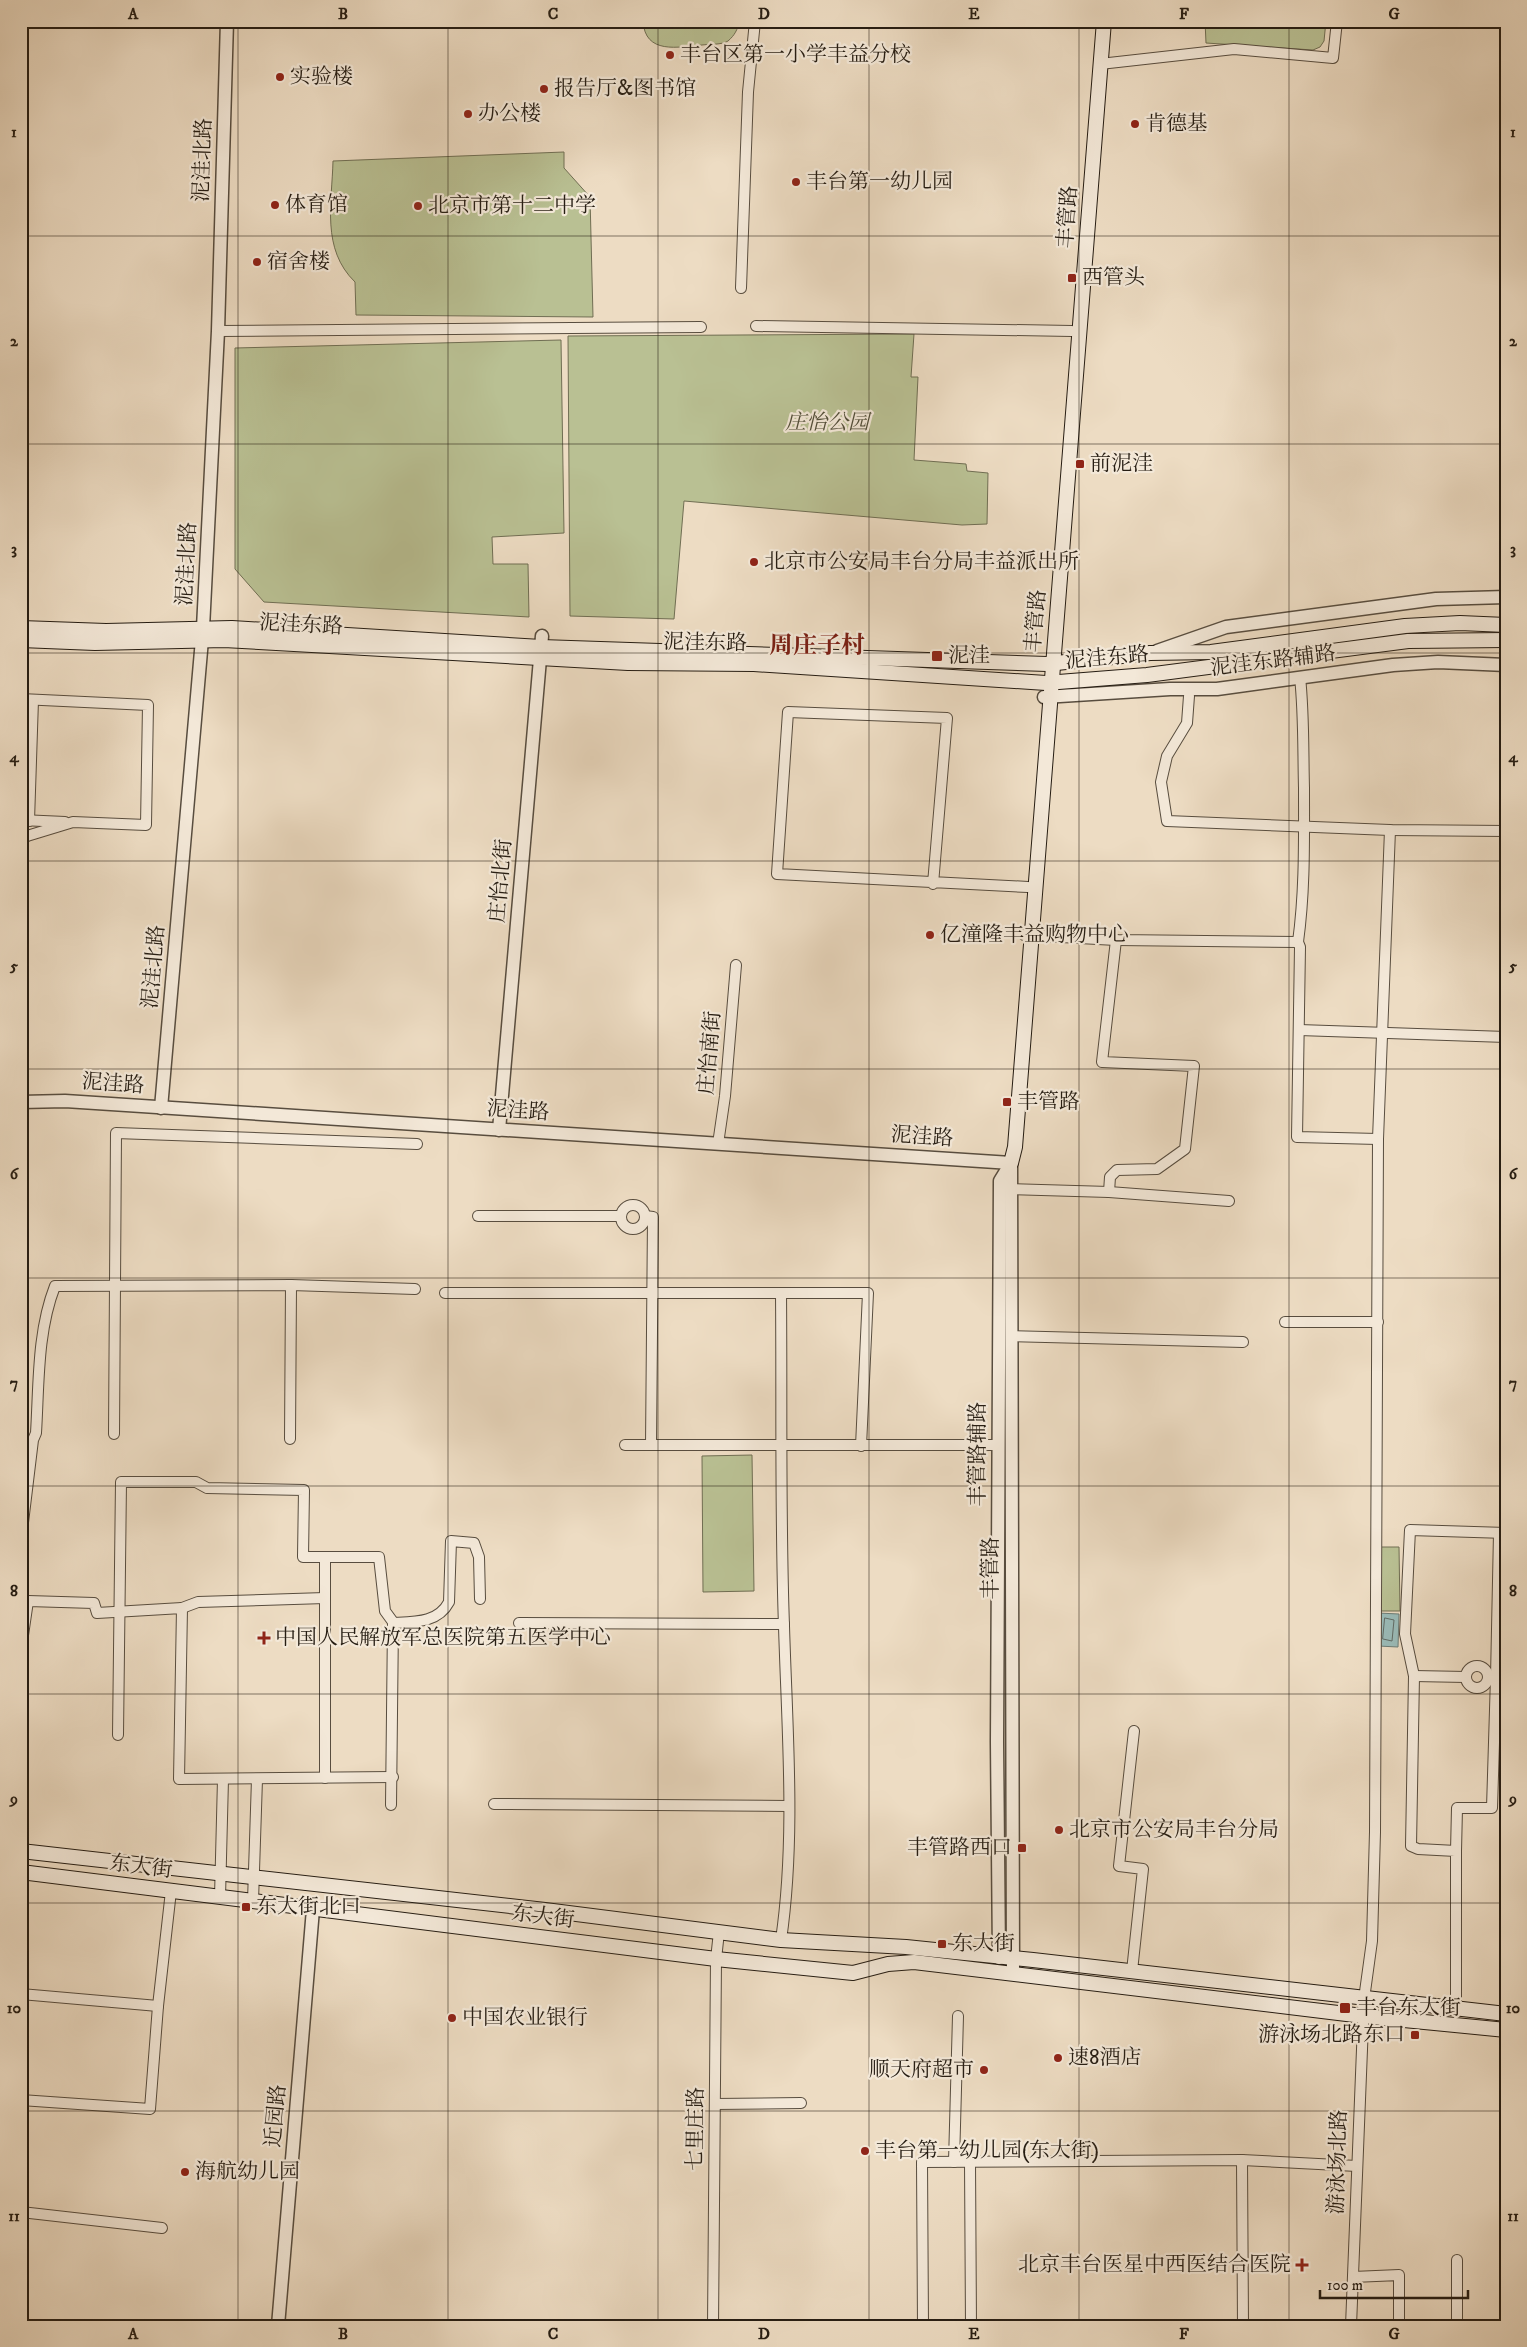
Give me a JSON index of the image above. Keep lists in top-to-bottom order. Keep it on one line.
{"streets":{"main road":["丰管路","泥洼东路","东大街"],"street":["泥洼北路","泥洼东路辅路","庄怡北街","庄怡南街","泥洼路","丰管路辅路","近园路","七里庄路","游泳场北路"]},"crossings":[["泥洼北路","泥洼东路"],["泥洼北路","泥洼路"],["丰管路","泥洼东路"],["丰管路","泥洼东路辅路"],["丰管路","泥洼路"],["丰管路","丰管路辅路"],["丰管路","东大街"],["泥洼东路","泥洼东路辅路"],["泥洼东路","庄怡北街"],["庄怡北街","泥洼路"],["庄怡南街","泥洼路"],["泥洼路","丰管路辅路"],["丰管路辅路","东大街"],["东大街","近园路"],["东大街","七里庄路"],["东大街","游泳场北路"]],"districts":["周庄子村"],"parks":["庄怡公园"],"places":{"other":["丰台区第一小学丰益分校","实验楼","报告厅&图书馆","办公楼","肯德基","丰台第一幼儿园","体育馆","北京市第十二中学","宿舍楼","北京市公安局丰台分局丰益派出所","亿潼隆丰益购物中心","北京市公安局丰台分局","中国农业银行","速8酒店","顺天府超市","丰台第一幼儿园(东大街)","海航幼儿园"],"transit":["西管头","前泥洼","泥洼","丰管路","丰管路西口","东大街北口","东大街","丰台东大街","游泳场北路东口"],"health":["中国人民解放军总医院第五医学中心","北京丰台医星中西医结合医院"]},"scale_bar":"100 m","grid":{"columns":["A","B","C","D","E","F","G"],"rows":["1","2","3","4","5","6","7","8","9","10","11"]}}
